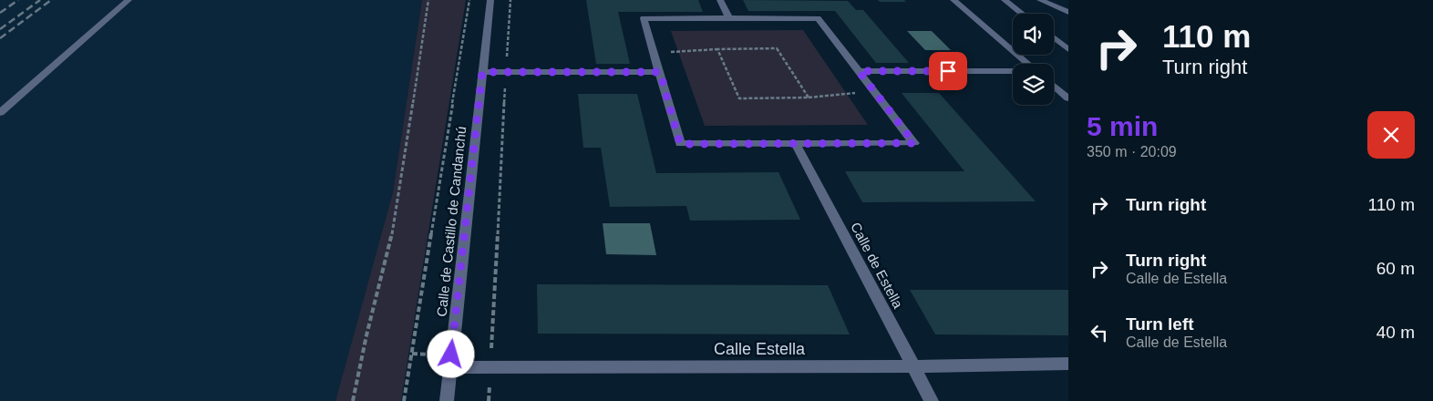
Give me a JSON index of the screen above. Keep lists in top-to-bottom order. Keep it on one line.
{"streets":{"street":["Calle de Castillo de Candanchú","Calle de Estella","Calle Estella"]},"crossings":[["Calle de Castillo de Candanchú","Calle Estella"],["Calle de Estella","Calle Estella"]],"page":{"turn":["110 m","Turn right"],"heading":["5 min","350 m · 20:09"],"list":[{"name":"Turn right","value":"110 m"},{"name":"Turn right","note":"Calle de Estella","value":"60 m"},{"name":"Turn left","note":"Calle de Estella","value":"40 m"}]}}
